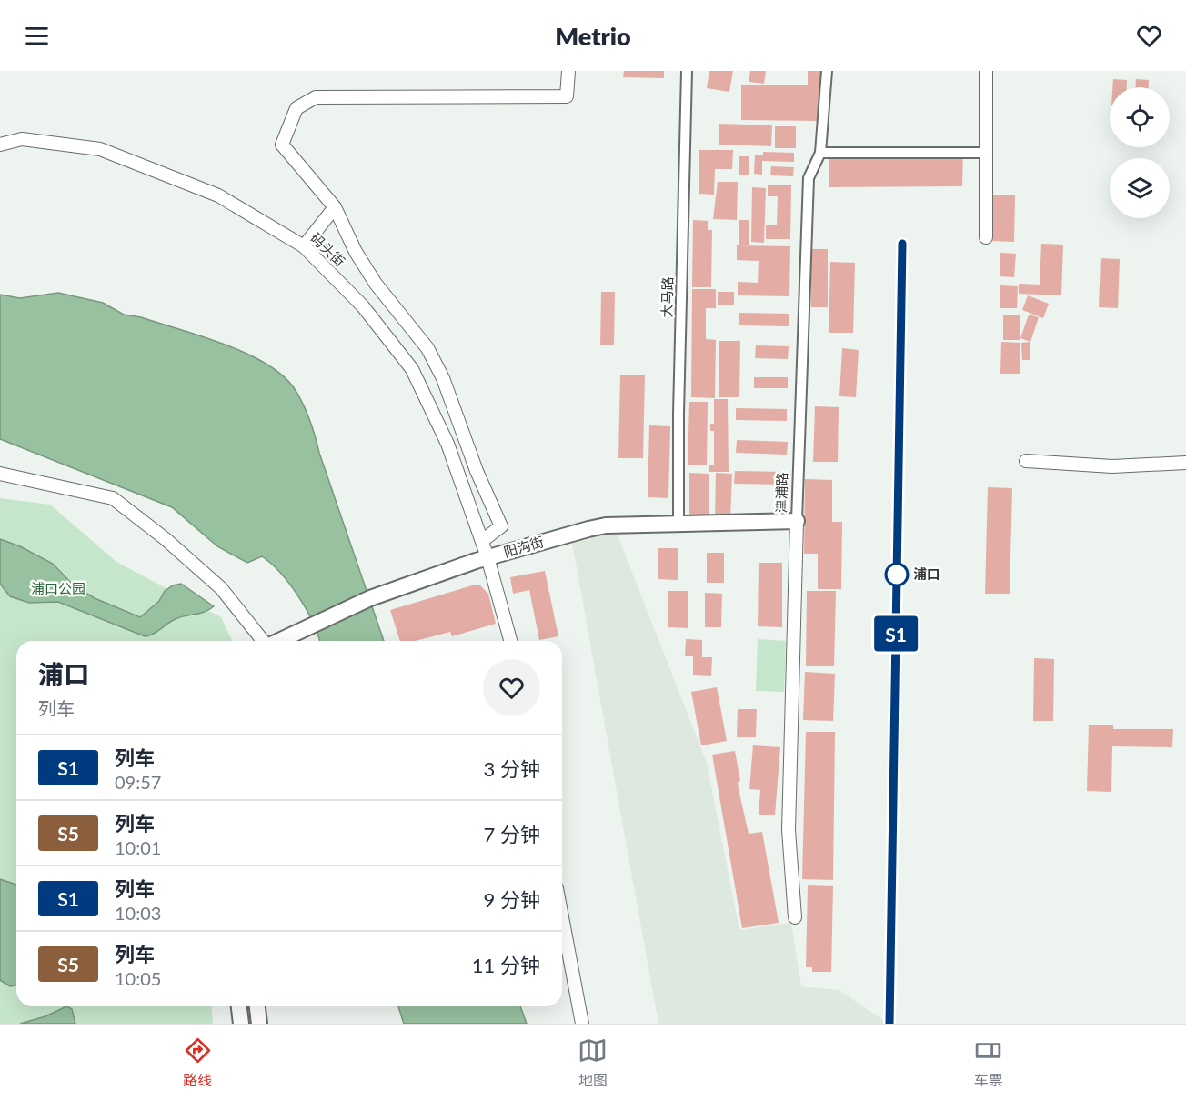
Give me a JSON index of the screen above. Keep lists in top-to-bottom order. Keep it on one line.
{"streets":{"street":["码头街","大马路","津浦路","阳沟街"]},"crossings":[["码头街","阳沟街"],["大马路","阳沟街"],["津浦路","阳沟街"]],"parks":["浦口公园"],"places":["浦口"],"page":{"header":"Metrio","on_map":"S1","heading":["浦口","列车"],"list":[{"mark":"S1","name":"列车","note":"09:57","value":"3 分钟"},{"mark":"S5","name":"列车","note":"10:01","value":"7 分钟"},{"mark":"S1","name":"列车","note":"10:03","value":"9 分钟"},{"mark":"S5","name":"列车","note":"10:05","value":"11 分钟"}],"tabs":["路线","地图","车票"]}}
